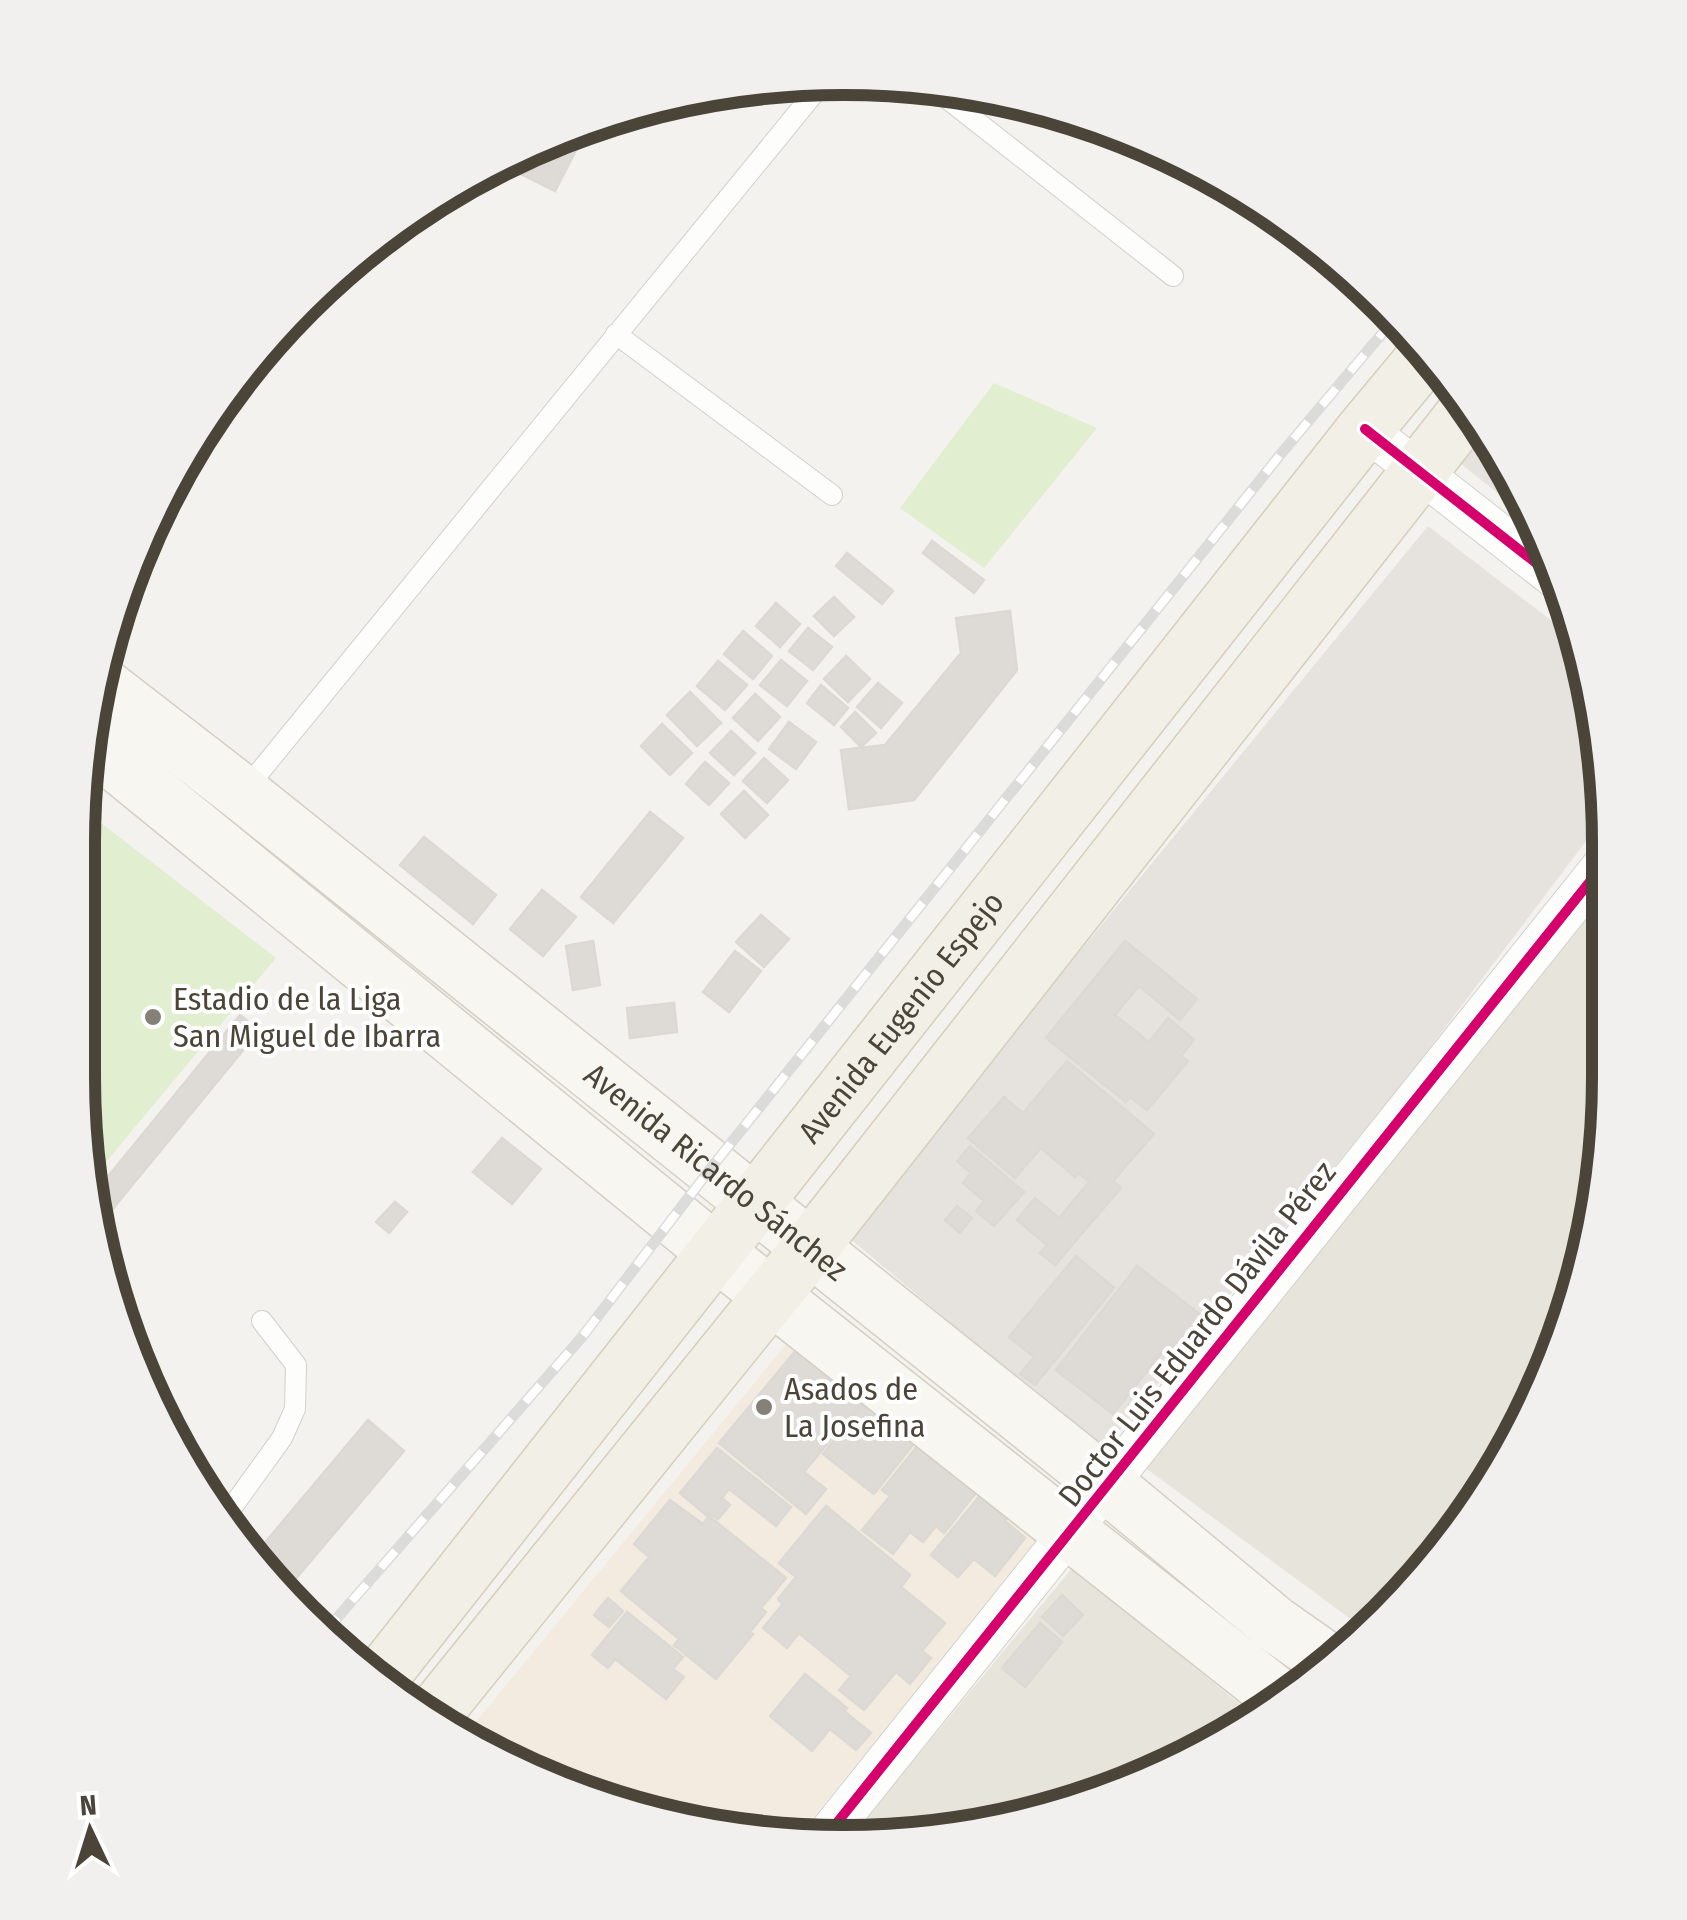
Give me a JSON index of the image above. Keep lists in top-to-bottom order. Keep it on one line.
{"streets":{"main road":["Avenida Eugenio Espejo","Avenida Ricardo Sánchez"],"street":["Doctor Luis Eduardo Dávila Pérez"]},"crossings":[["Avenida Eugenio Espejo","Avenida Ricardo Sánchez"],["Avenida Ricardo Sánchez","Doctor Luis Eduardo Dávila Pérez"]],"places":["Estadio de la Liga San Miguel de Ibarra","Asados de La Josefina"],"north":"top"}
